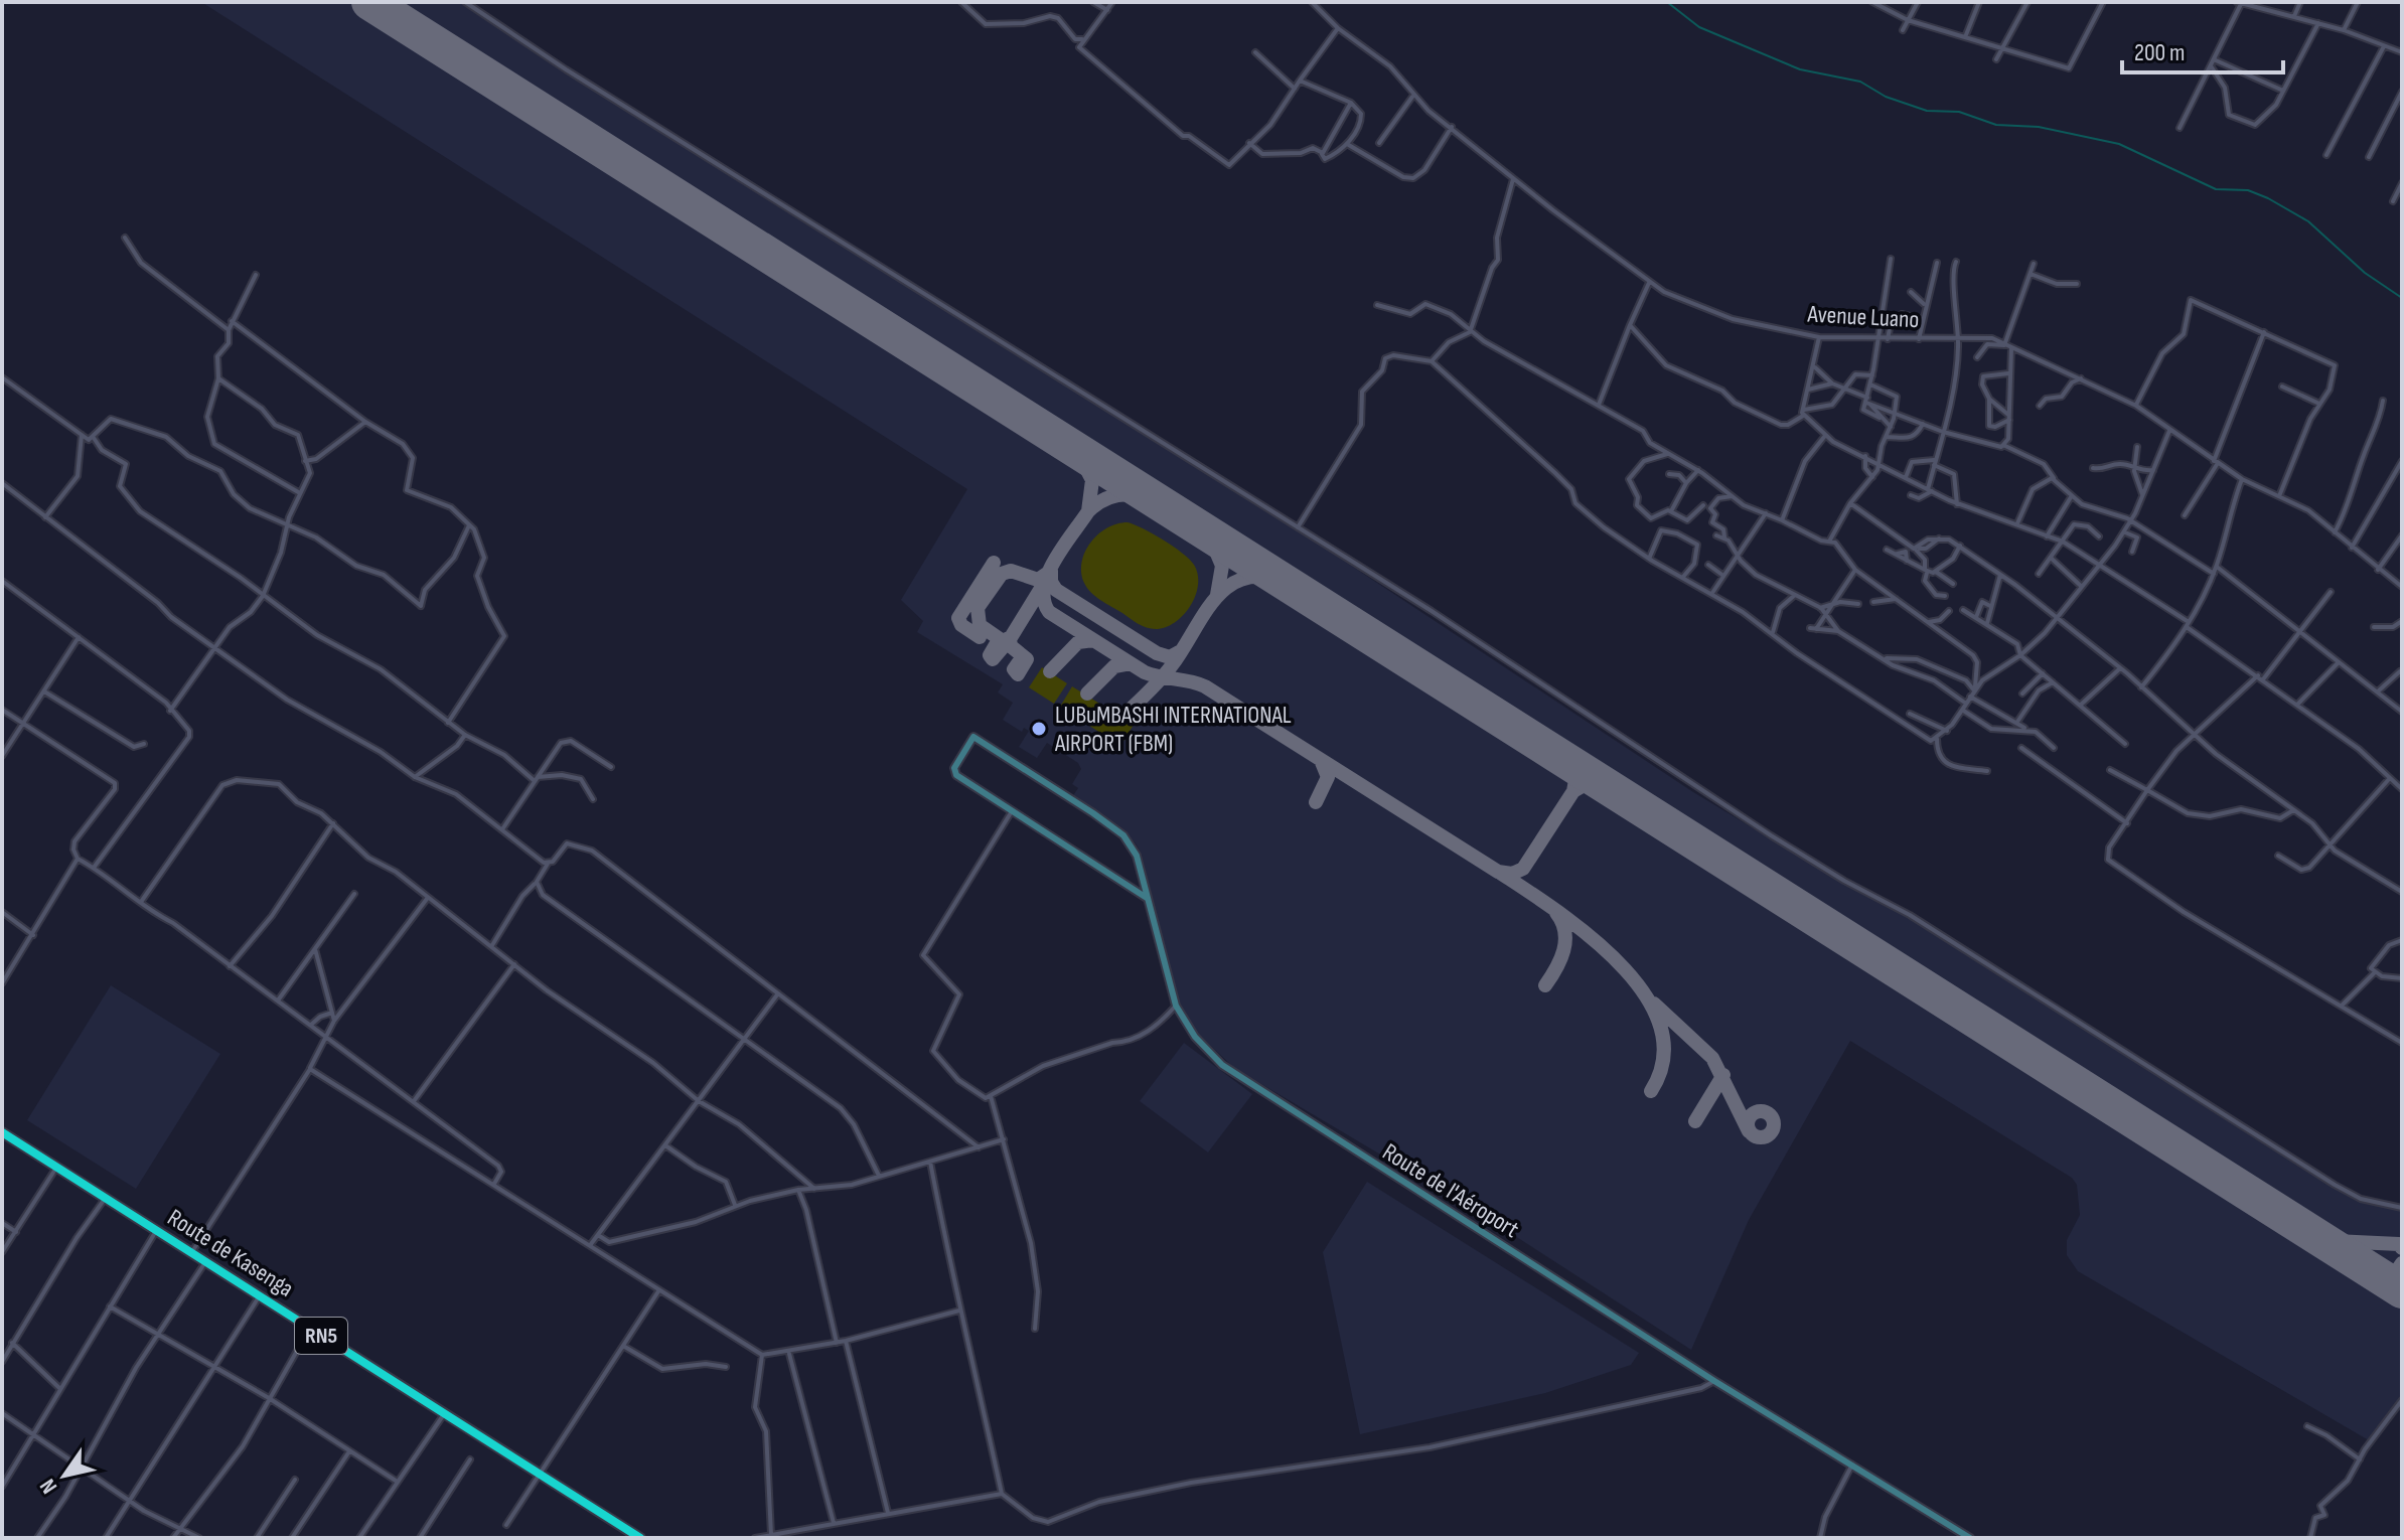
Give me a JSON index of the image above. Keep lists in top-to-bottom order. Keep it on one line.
{"streets":{"highway":["Route de Kasenga","RN5"],"main road":["Route de l'Aéroport"],"street":["Avenue Luano"]},"places":["LUBuMBASHI INTERNATIONAL AIRPORT (FBM)"],"scale_bar":"200 m","north":"bottom left"}
